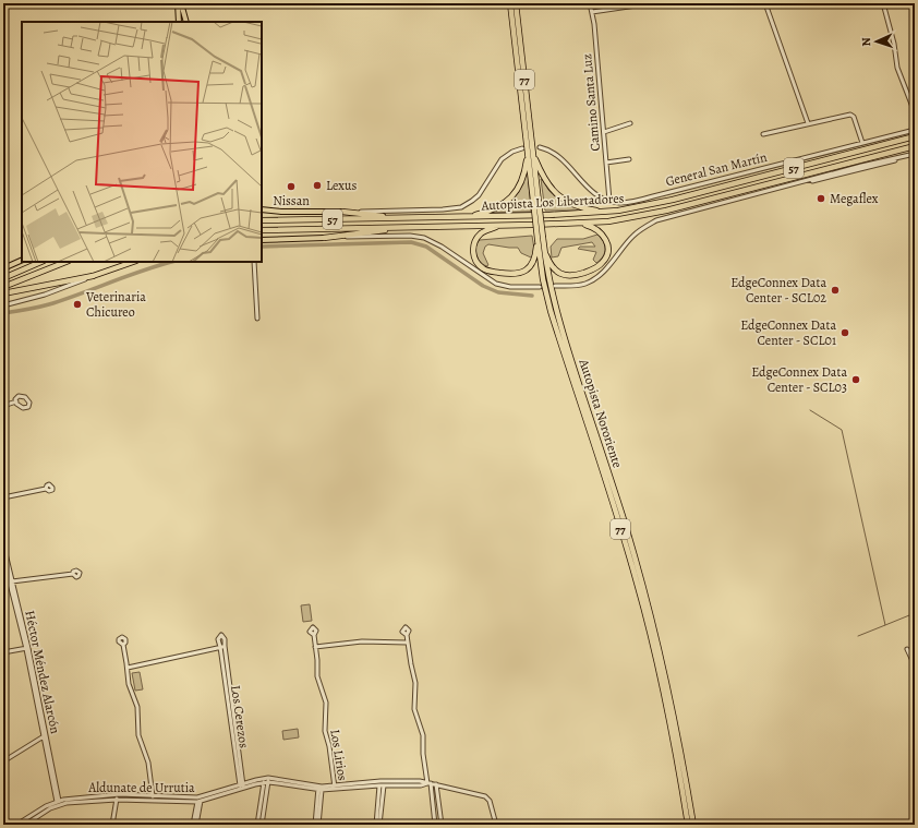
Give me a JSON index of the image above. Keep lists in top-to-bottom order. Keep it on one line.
{"streets":{"highway":["77","57","Autopista Los Libertadores","Autopista Nororiente"],"street":["Camino Santa Luz","General San Martín","Héctor Méndez Alarcón","Los Cerezos","Los Lirios","Aldunate de Urrutia"]},"crossings":[["Camino Santa Luz","General San Martín"],["Héctor Méndez Alarcón","Aldunate de Urrutia"],["Los Cerezos","Aldunate de Urrutia"],["Los Lirios","Aldunate de Urrutia"]],"places":["Lexus","Nissan","Megaflex","EdgeConnex Data Center - SCL02","Veterinaria Chicureo","EdgeConnex Data Center - SCL01","EdgeConnex Data Center - SCL03"],"north":"left"}
